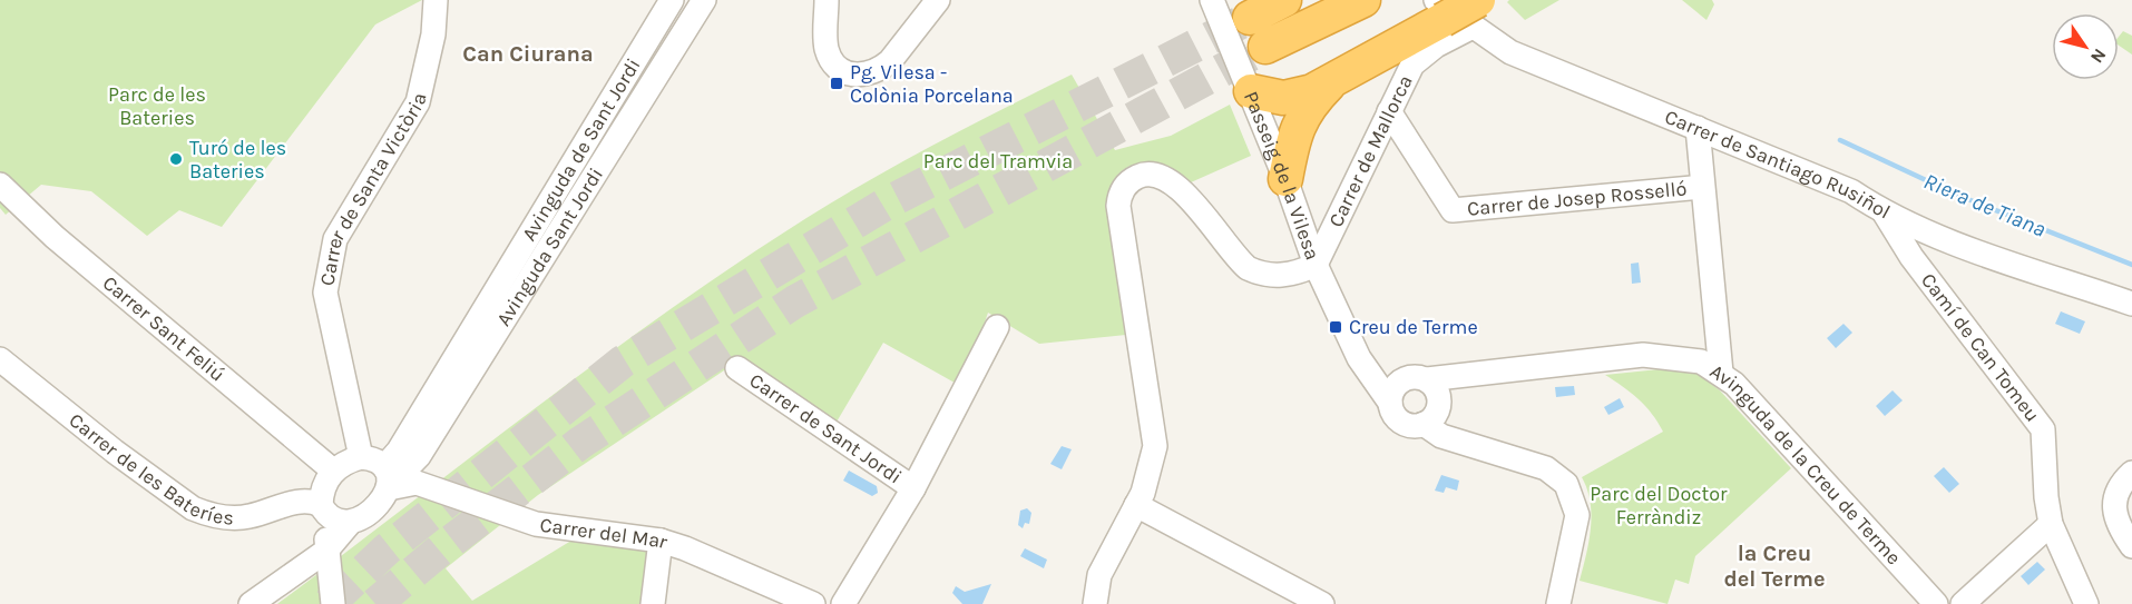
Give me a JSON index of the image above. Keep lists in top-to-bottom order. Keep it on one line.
{"streets":{"street":["Avinguda de Sant Jordi","Carrer de Mallorca","Carrer de Santiago Rusiñol","Passeig de la Vilesa","Carrer de Santa Victòria","Carrer de Josep Rosselló","Avinguda Sant Jordi","Carrer Sant Feliú","Camí de Can Tomeu","Carrer de Sant Jordi","Carrer de les Bateríes","Avinguda de la Creu de Terme","Carrer del Mar"]},"crossings":[["Avinguda de Sant Jordi","Carrer de Santa Victòria"],["Avinguda de Sant Jordi","Avinguda Sant Jordi"],["Avinguda de Sant Jordi","Carrer Sant Feliú"],["Avinguda de Sant Jordi","Carrer de les Bateríes"],["Avinguda de Sant Jordi","Carrer del Mar"],["Carrer de Mallorca","Carrer de Santiago Rusiñol"],["Carrer de Mallorca","Passeig de la Vilesa"],["Carrer de Mallorca","Carrer de Josep Rosselló"],["Carrer de Santiago Rusiñol","Camí de Can Tomeu"],["Passeig de la Vilesa","Avinguda de la Creu de Terme"],["Carrer de Santa Victòria","Avinguda Sant Jordi"],["Carrer de Santa Victòria","Carrer Sant Feliú"],["Carrer de Santa Victòria","Carrer de les Bateríes"],["Carrer de Santa Victòria","Carrer del Mar"],["Avinguda Sant Jordi","Carrer Sant Feliú"],["Avinguda Sant Jordi","Carrer de les Bateríes"],["Avinguda Sant Jordi","Carrer del Mar"],["Carrer Sant Feliú","Carrer de les Bateríes"],["Carrer Sant Feliú","Carrer del Mar"],["Carrer de les Bateríes","Carrer del Mar"]],"districts":["Can Ciurana","la Creu del Terme"],"water":["Riera de Tiana"],"parks":["Parc de les Bateries","Parc del Tramvia","Parc del Doctor Ferràndiz"],"places":{"transit":["Pg. Vilesa - Colònia Porcelana","Creu de Terme"],"other":["Turó de les Bateries"]},"north":"bottom right"}
